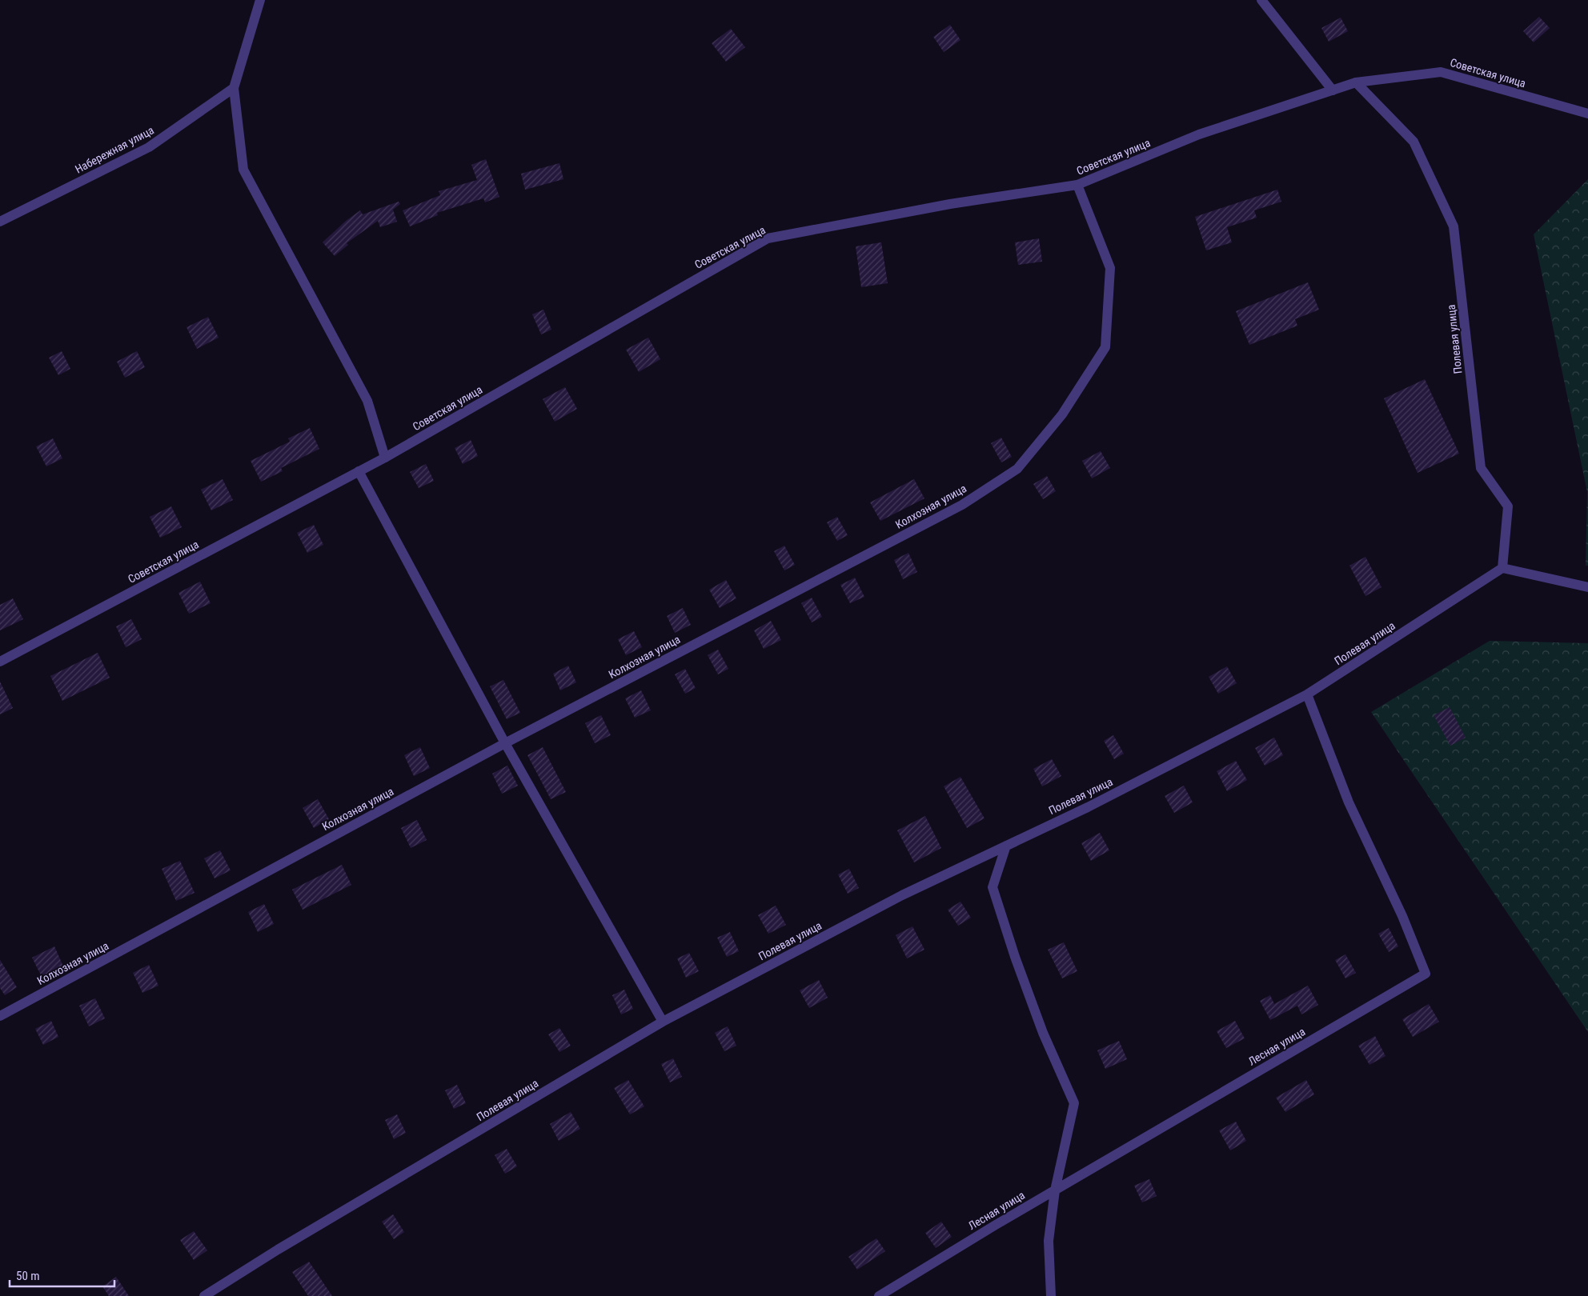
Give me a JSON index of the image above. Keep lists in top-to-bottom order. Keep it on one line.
{"streets":{"street":["Советская улица","Набережная улица","Полевая улица","Колхозная улица","Лесная улица"]},"crossings":[["Советская улица","Полевая улица"],["Советская улица","Колхозная улица"],["Полевая улица","Лесная улица"]],"scale_bar":"50 m"}
